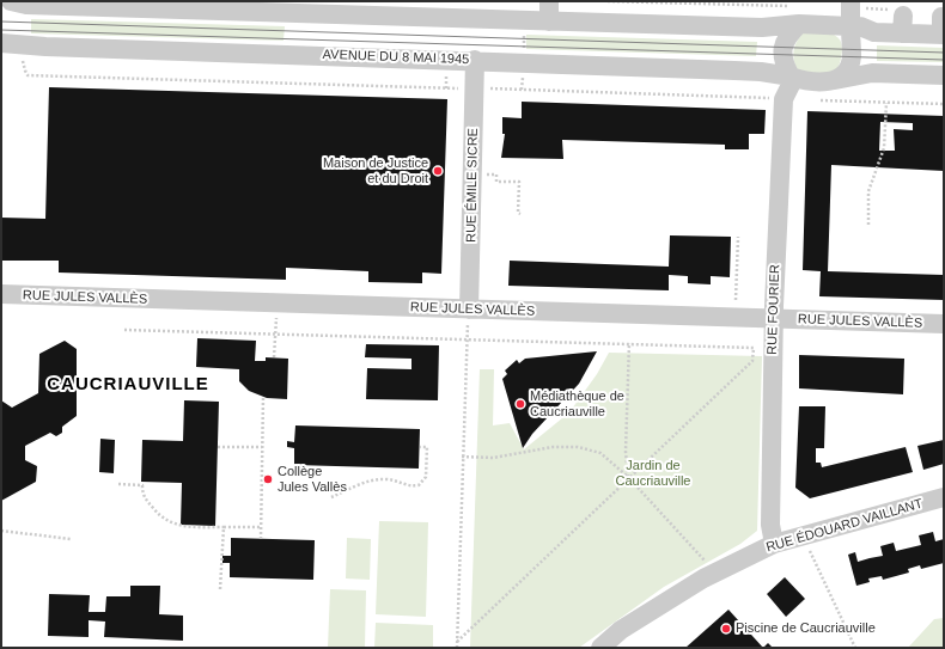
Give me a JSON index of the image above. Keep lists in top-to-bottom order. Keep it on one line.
{"streets":{"street":["AVENUE DU 8 MAI 1945","RUE ÉMILE SICRE","RUE JULES VALLÈS","RUE FOURIER","RUE ÉDOUARD VAILLANT"]},"crossings":[["AVENUE DU 8 MAI 1945","RUE ÉMILE SICRE"],["AVENUE DU 8 MAI 1945","RUE FOURIER"],["RUE ÉMILE SICRE","RUE JULES VALLÈS"],["RUE JULES VALLÈS","RUE FOURIER"],["RUE FOURIER","RUE ÉDOUARD VAILLANT"]],"districts":["CAUCRIAUVILLE"],"parks":["Jardin de Caucriauville"],"places":["Maison de Justice et du Droit","Médiathèque de Caucriauville","Collège Jules Vallès","Piscine de Caucriauville"]}
